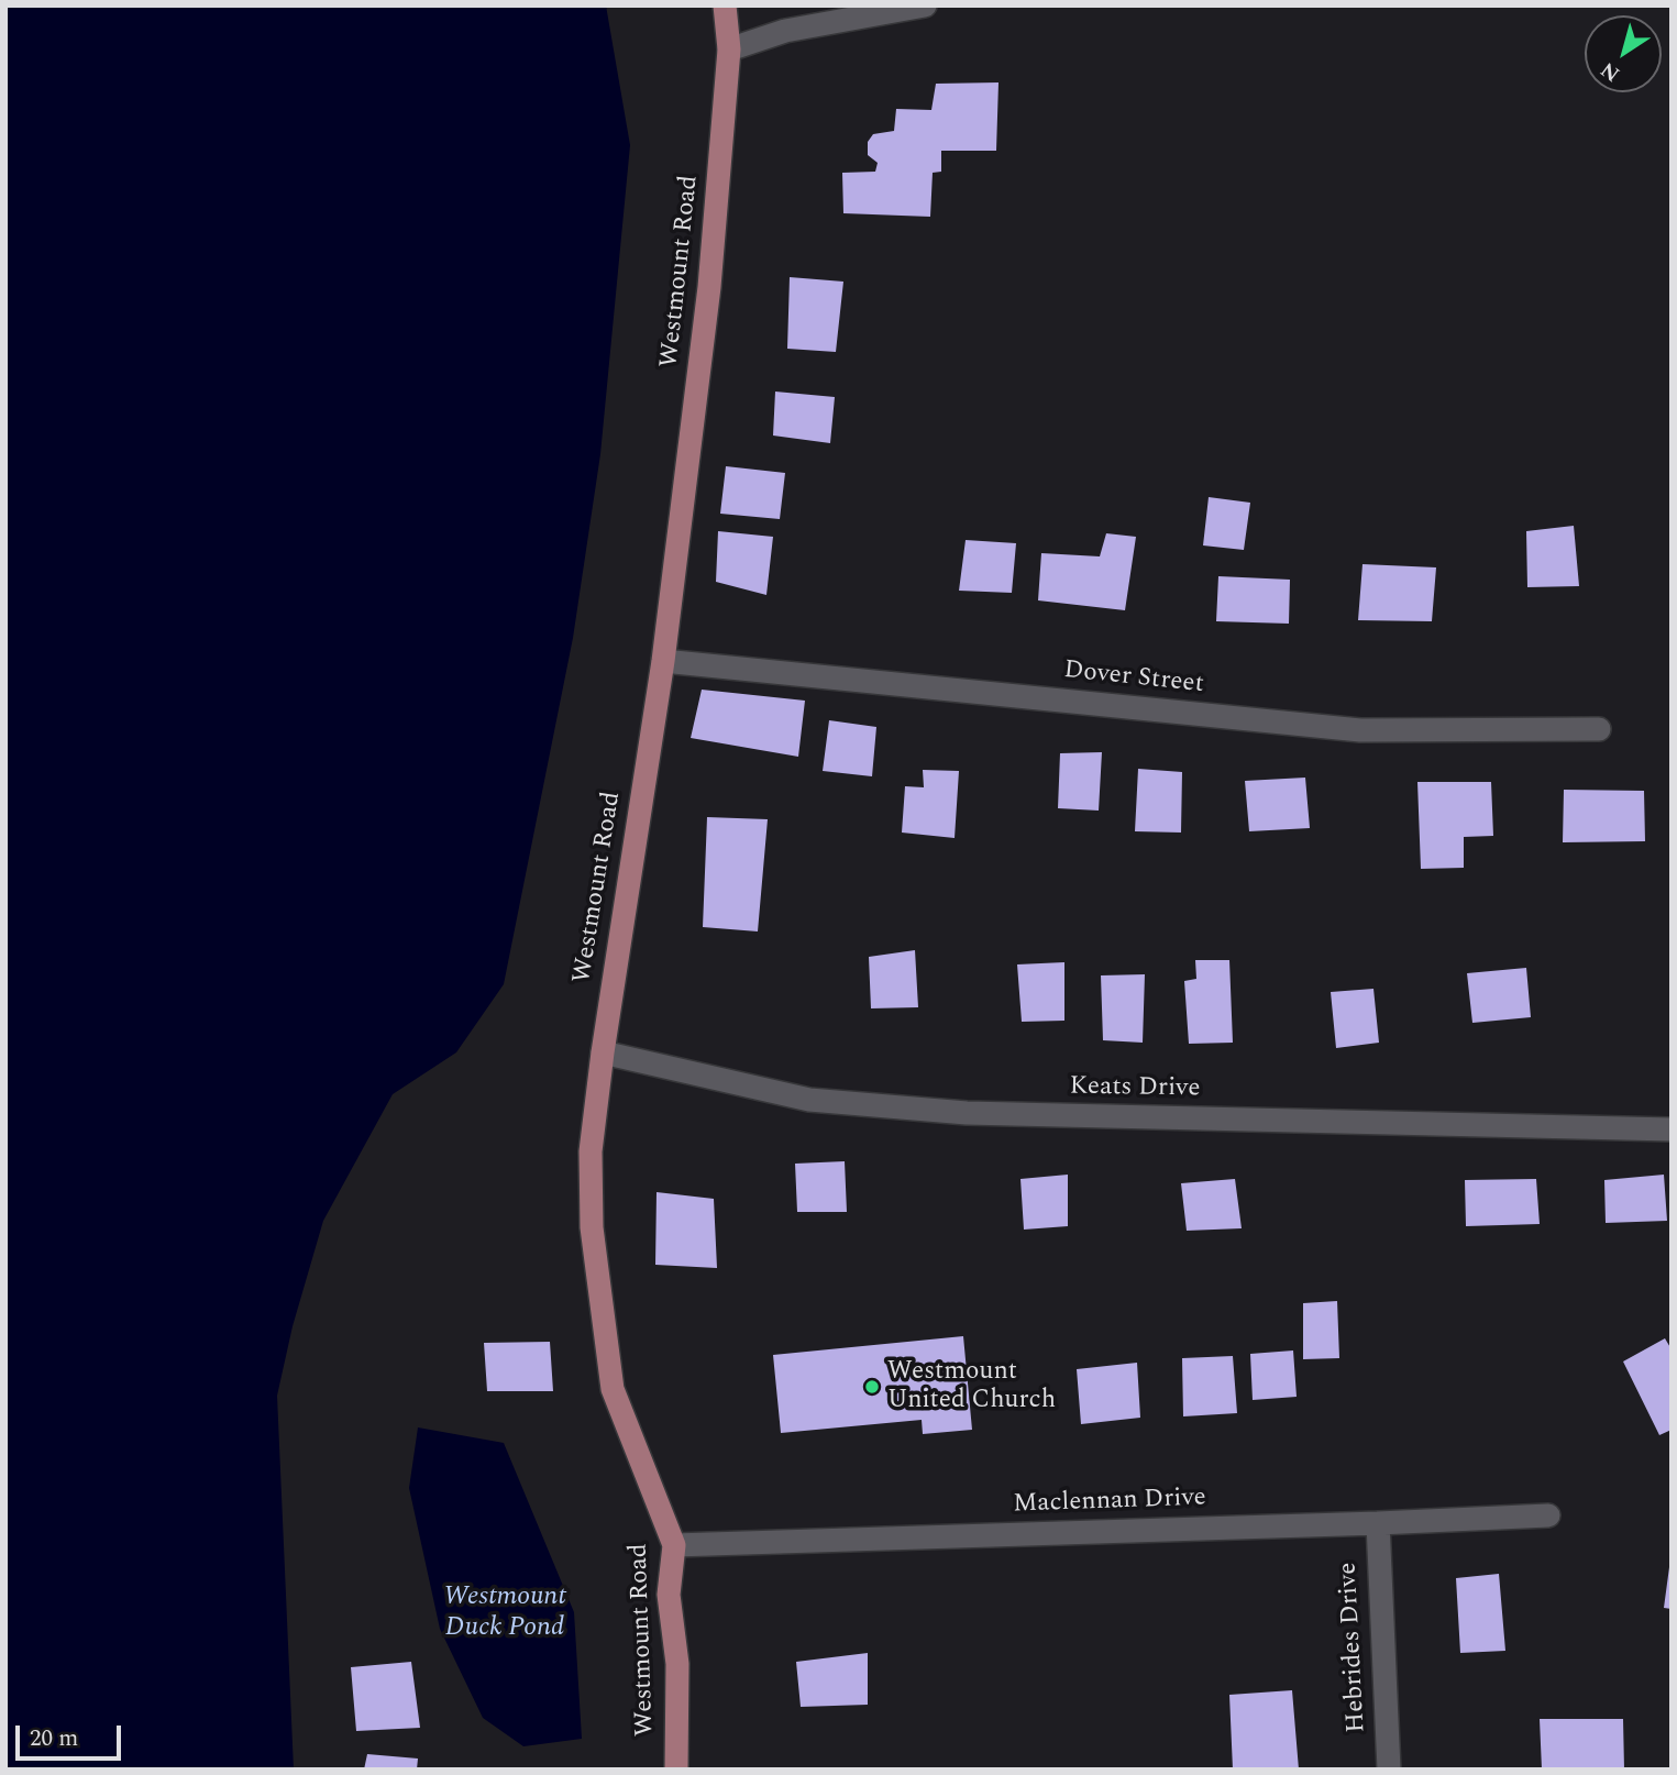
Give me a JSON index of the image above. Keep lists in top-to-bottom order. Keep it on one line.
{"streets":{"main road":["Westmount Road"],"street":["Dover Street","Keats Drive","Maclennan Drive","Hebrides Drive"]},"crossings":[["Westmount Road","Dover Street"],["Westmount Road","Keats Drive"],["Westmount Road","Maclennan Drive"],["Maclennan Drive","Hebrides Drive"]],"water":["Westmount Duck Pond"],"places":["Westmount United Church"],"scale_bar":"20 m","north":"bottom left"}
